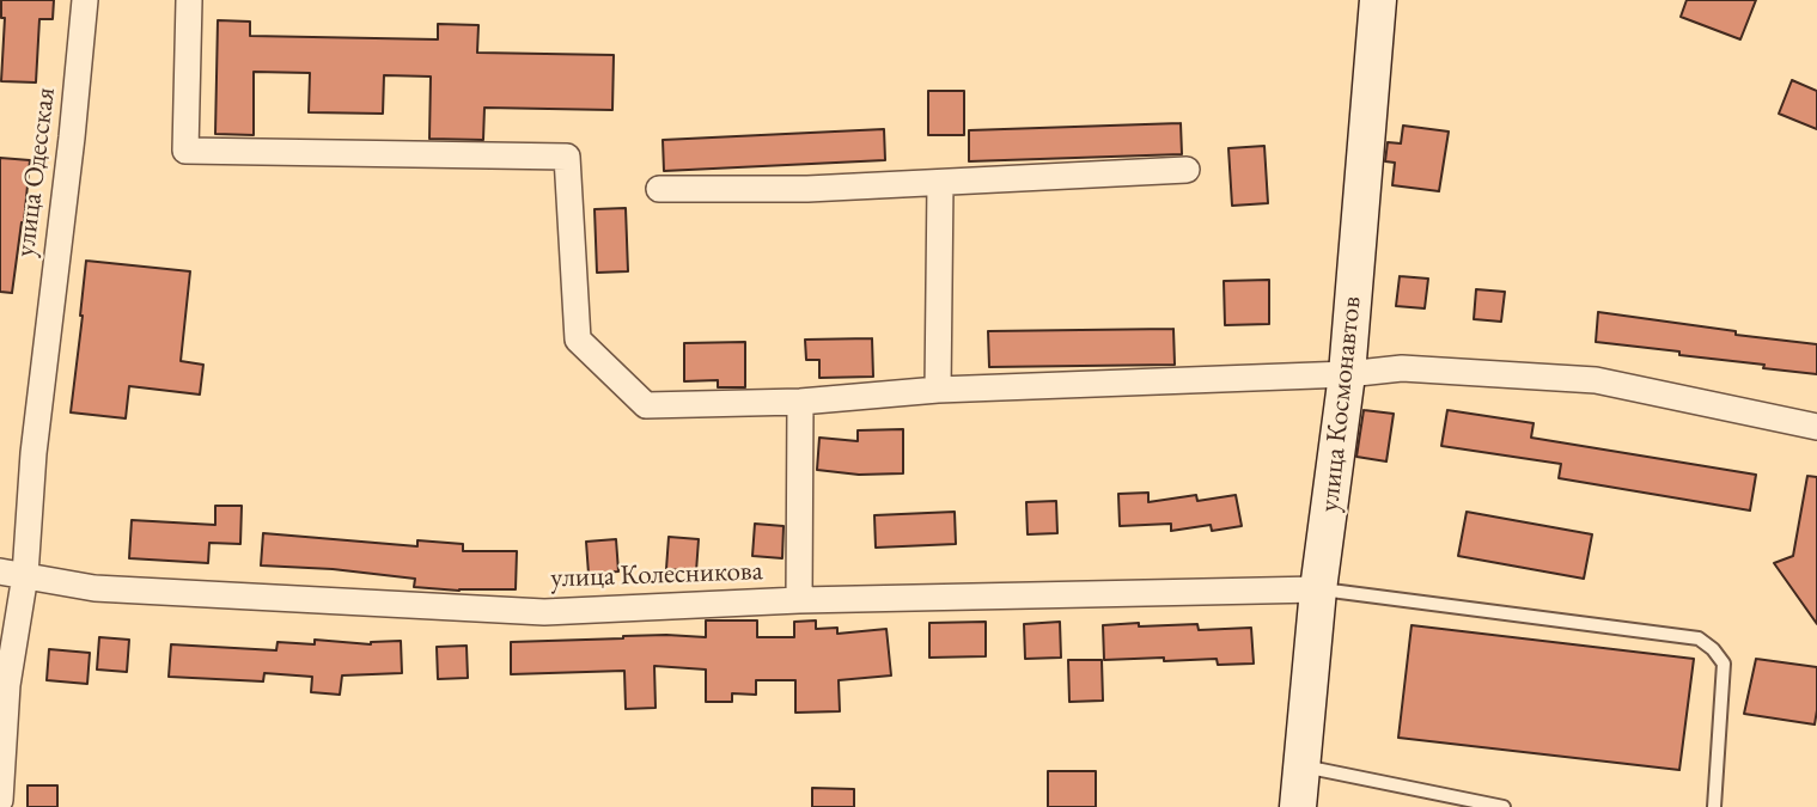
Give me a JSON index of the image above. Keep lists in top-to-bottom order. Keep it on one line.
{"streets":{"main road":["улица Космонавтов"],"street":["улица Одесская","улица Колесникова"]},"crossings":[["улица Одесская","улица Колесникова"],["улица Космонавтов","улица Колесникова"]]}
